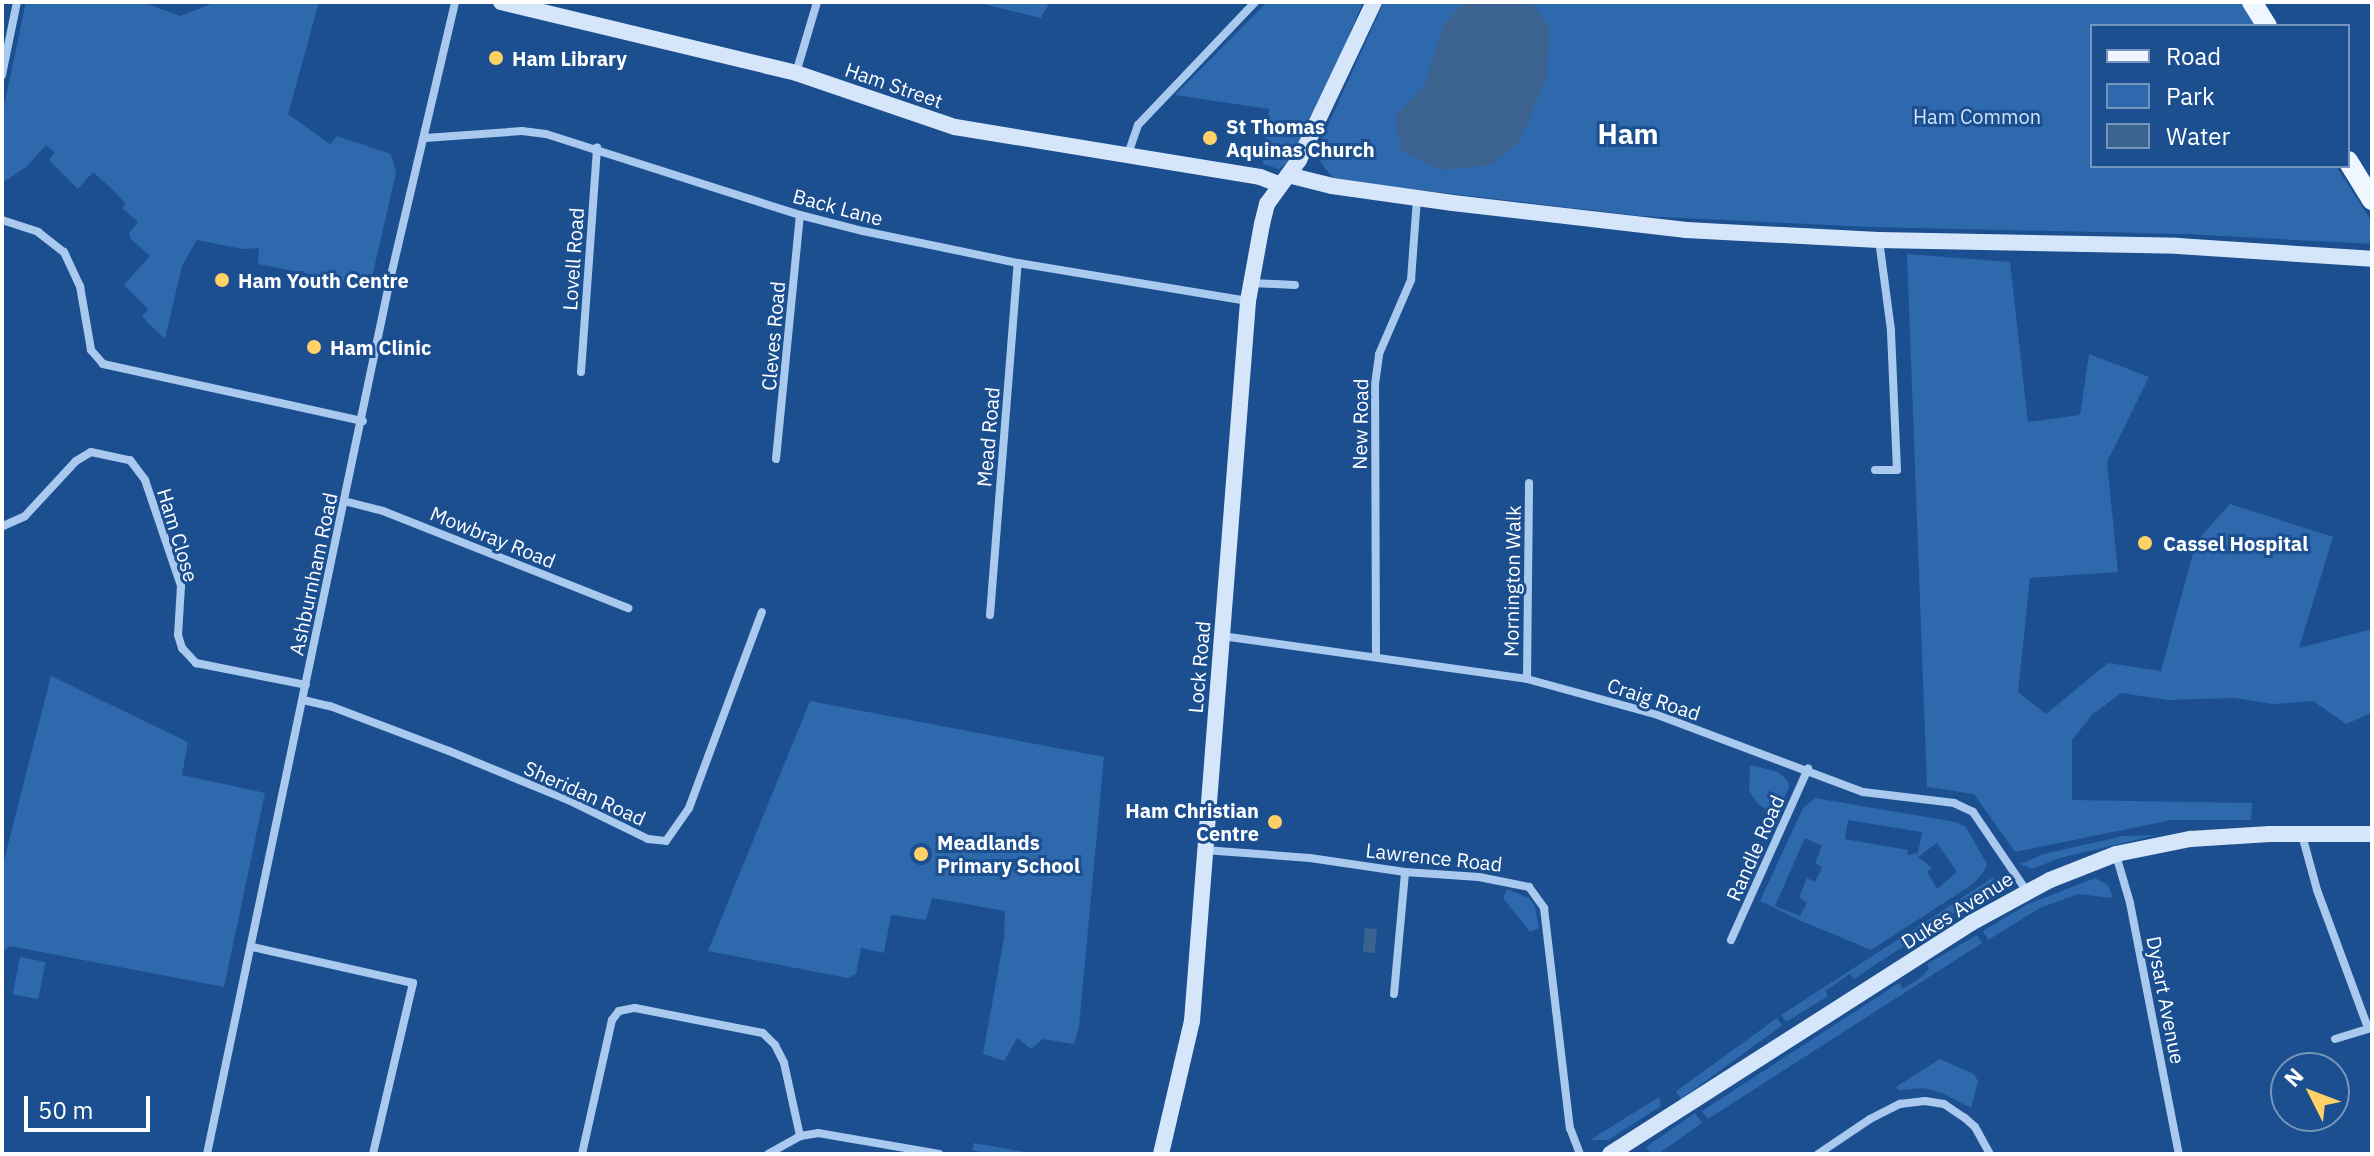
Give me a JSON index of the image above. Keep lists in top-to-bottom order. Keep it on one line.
{"streets":{"street":["Ham Street","Back Lane","Lovell Road","Cleves Road","New Road","Mead Road","Ham Close","Mowbray Road","Ashburnham Road","Mornington Walk","Lock Road","Craig Road","Sheridan Road","Randle Road","Lawrence Road","Dukes Avenue","Dysart Avenue"]},"crossings":[["Ham Street","Lock Road"],["Back Lane","Lovell Road"],["Back Lane","Cleves Road"],["Back Lane","Mead Road"],["Back Lane","Ashburnham Road"],["Back Lane","Lock Road"],["New Road","Craig Road"],["Ham Close","Ashburnham Road"],["Mowbray Road","Ashburnham Road"],["Ashburnham Road","Sheridan Road"],["Mornington Walk","Craig Road"],["Lock Road","Craig Road"],["Lock Road","Lawrence Road"],["Craig Road","Randle Road"],["Craig Road","Dukes Avenue"],["Dukes Avenue","Dysart Avenue"]],"districts":["Ham"],"parks":["Ham Common"],"places":["Ham Library","St Thomas Aquinas Church","Ham Youth Centre","Ham Clinic","Cassel Hospital","Ham Christian Centre","Meadlands Primary School"],"legend":["Road","Park","Water"],"scale_bar":"50 m","north":"top left"}
